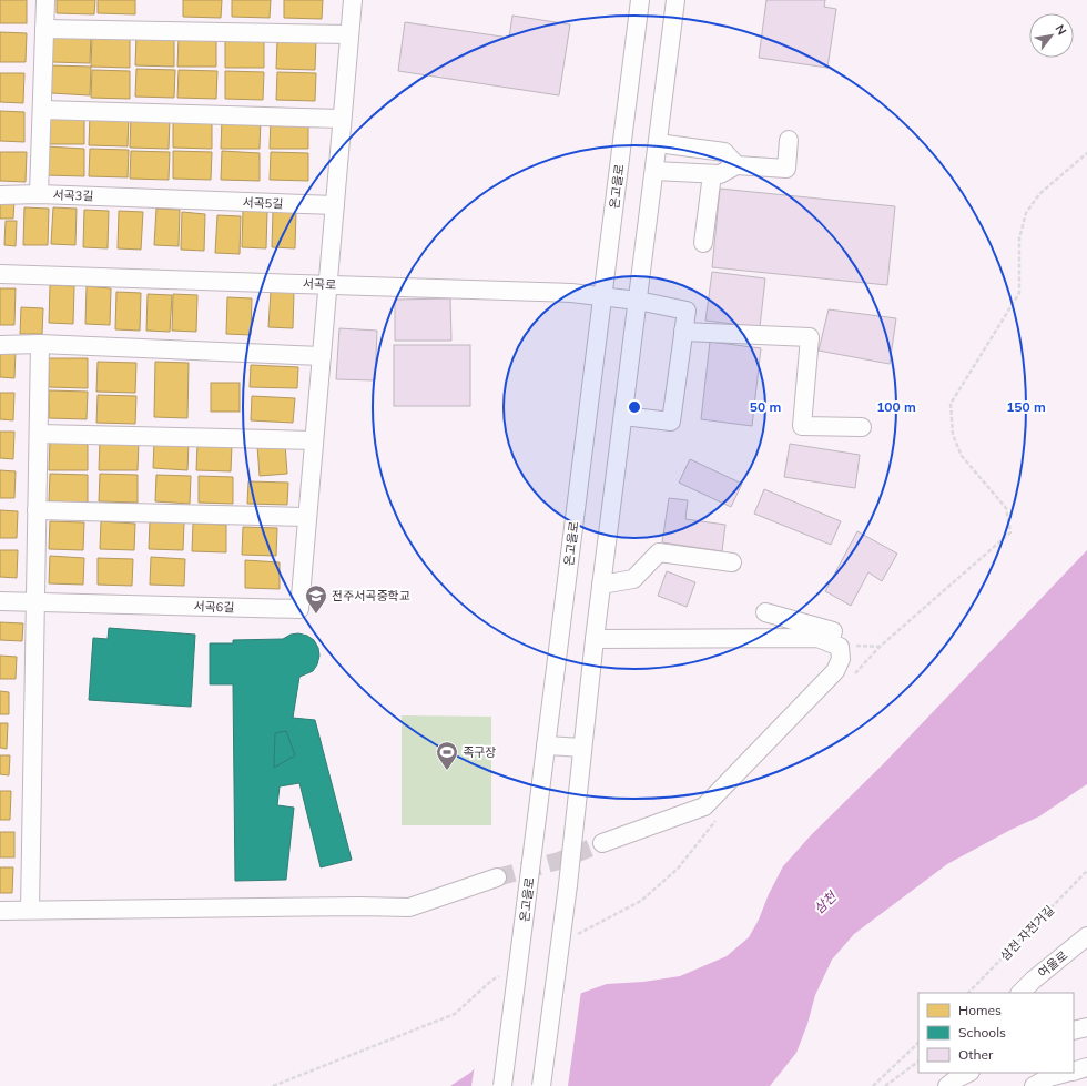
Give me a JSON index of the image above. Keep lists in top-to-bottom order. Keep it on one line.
{"streets":{"street":["온고을로","서곡3길","서곡5길","서곡로","서곡6길","여울로"],"path":["삼천 자전거길"]},"crossings":[["온고을로","서곡로"],["서곡3길","서곡5길"],["서곡로","서곡6길"]],"water":["삼천"],"places":{"school or university":["전주서곡중학교"],"sports":["족구장"]},"legend":["Homes","Schools","Other"],"north":"top right","rings":["50 m","100 m","150 m"]}
